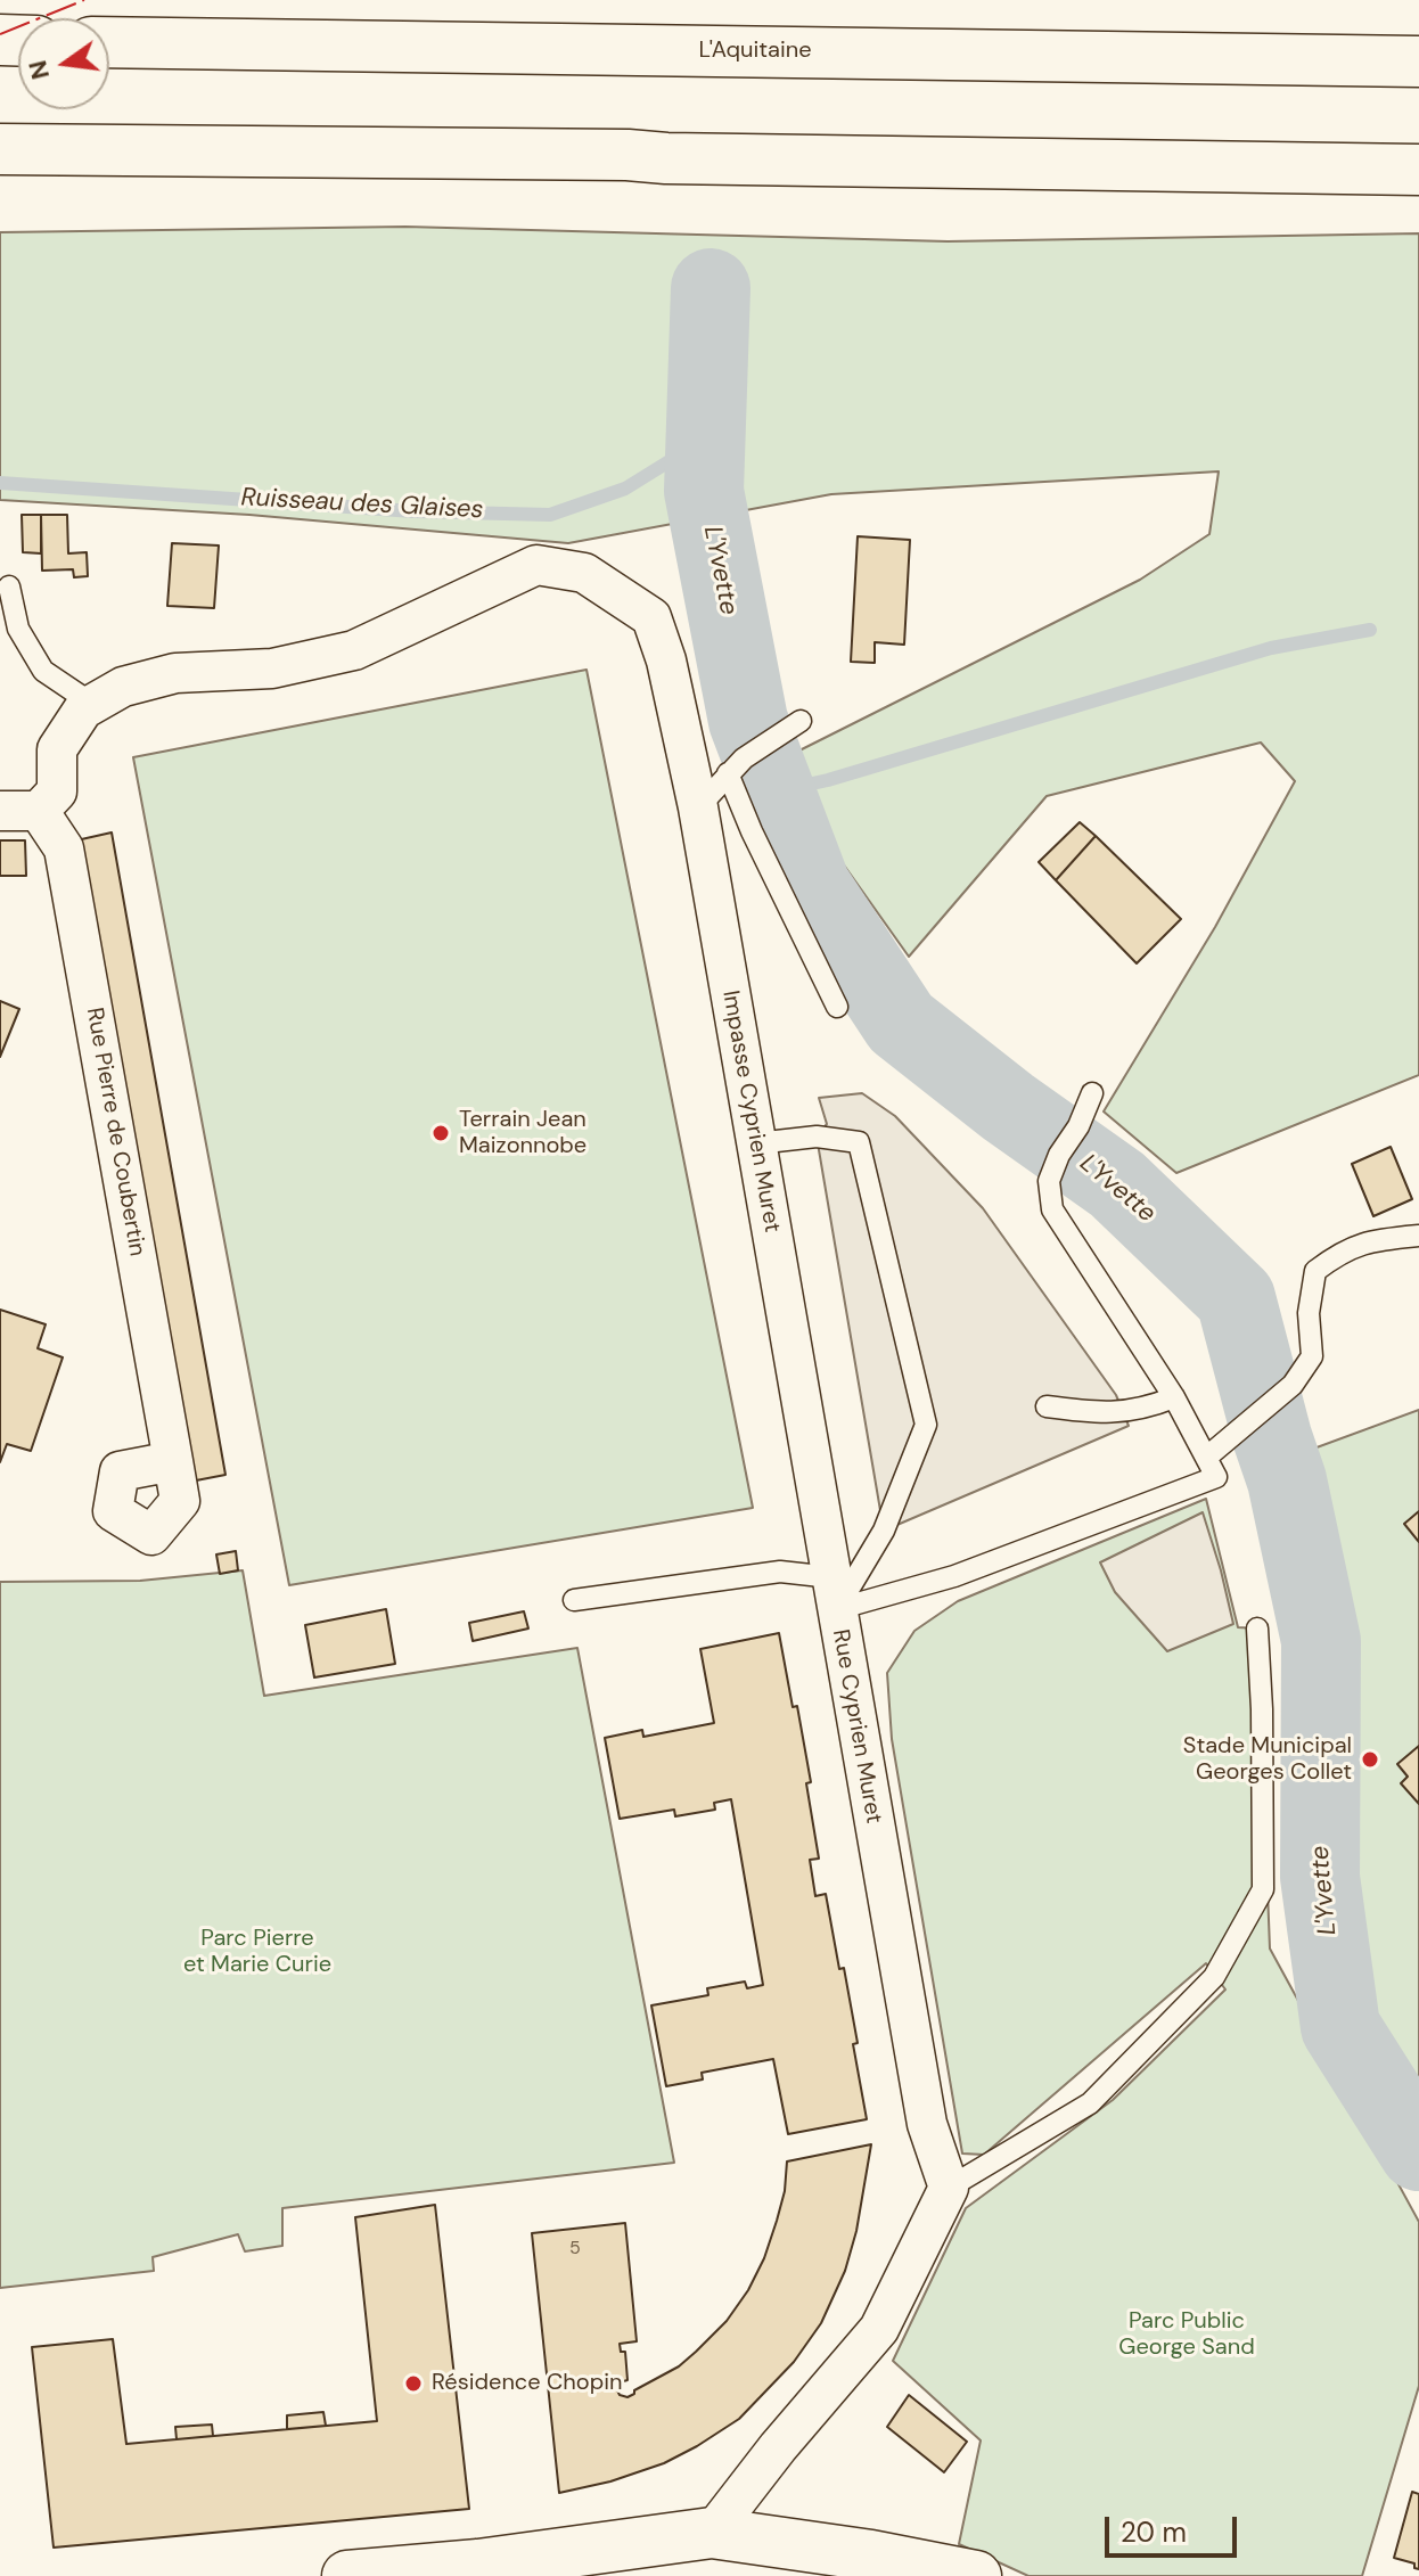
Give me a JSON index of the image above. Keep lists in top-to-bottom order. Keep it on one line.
{"streets":{"main road":["L'Aquitaine"],"street":["Impasse Cyprien Muret","Rue Pierre de Coubertin","Rue Cyprien Muret"]},"crossings":[["Impasse Cyprien Muret","Rue Cyprien Muret"]],"water":["Ruisseau des Glaises","L'Yvette"],"parks":["Parc Pierre et Marie Curie","Parc Public George Sand"],"places":["Terrain Jean Maizonnobe","Stade Municipal Georges Collet","Résidence Chopin"],"house_numbers":["5"],"scale_bar":"20 m","north":"left"}
